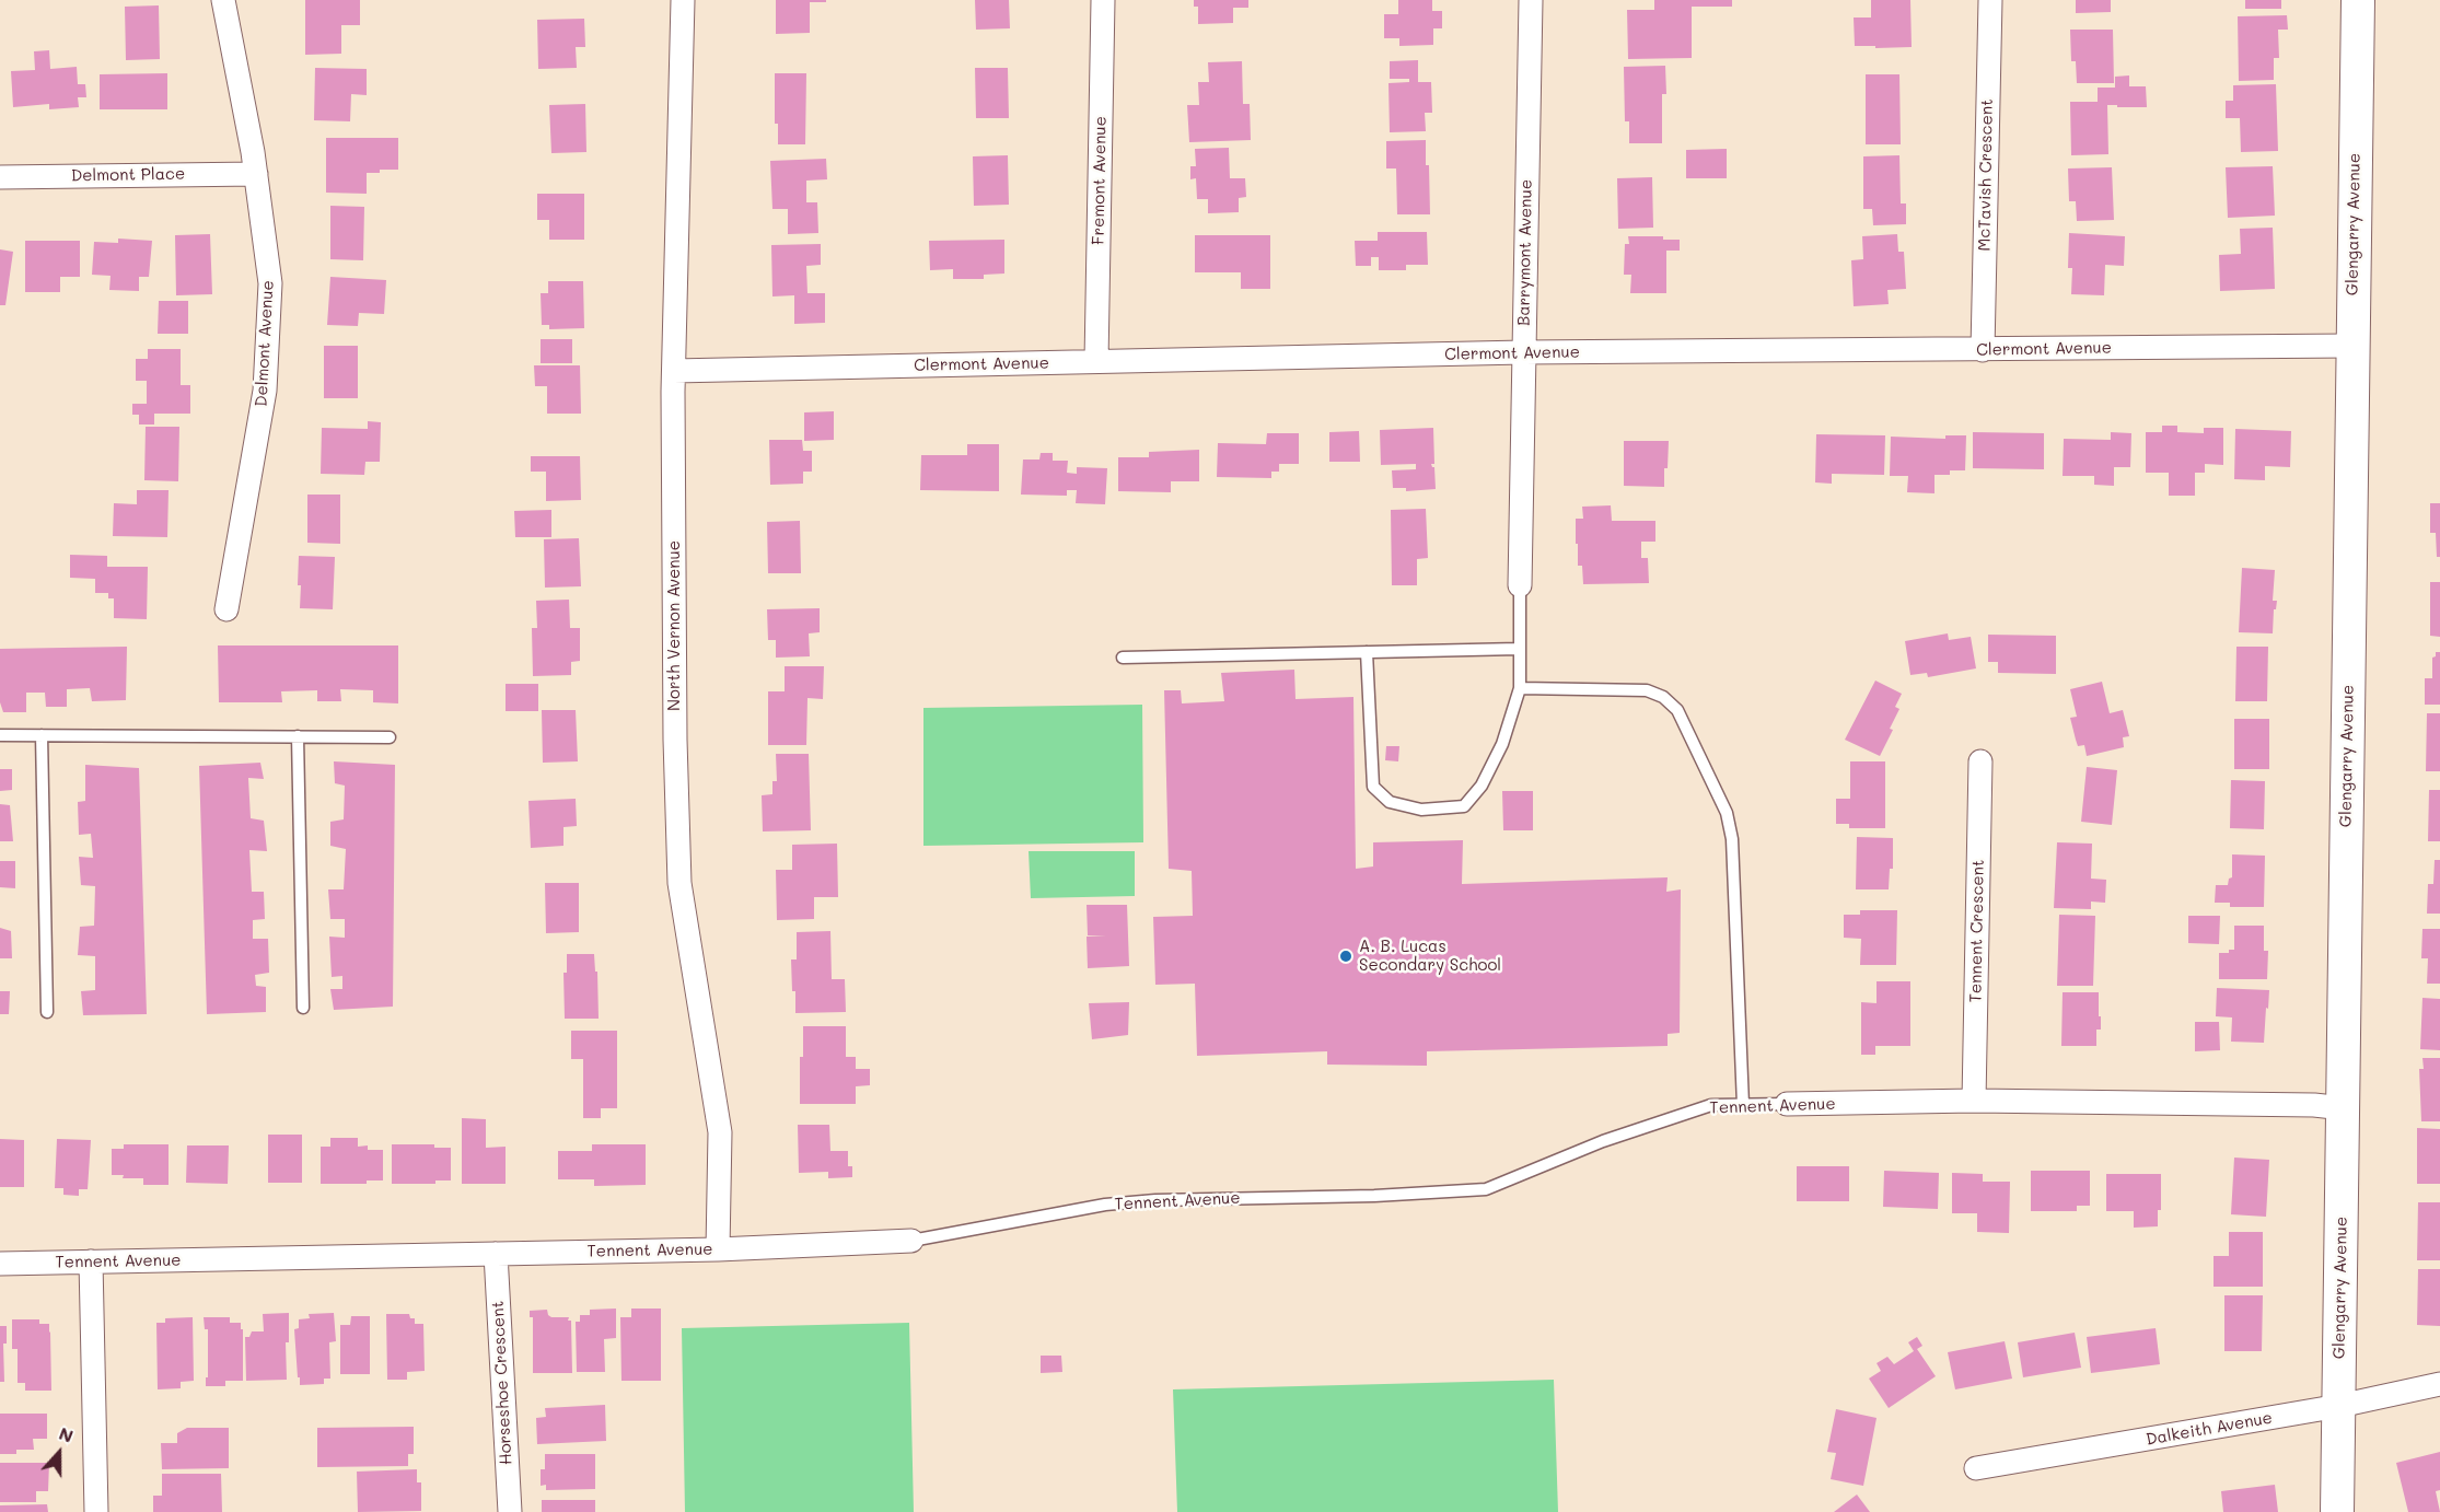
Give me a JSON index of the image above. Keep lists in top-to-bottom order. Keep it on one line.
{"streets":{"street":["Delmont Place","McTavish Crescent","Fremont Avenue","Glengarry Avenue","Barrymont Avenue","Delmont Avenue","Clermont Avenue","North Vernon Avenue","Tennent Crescent","Tennent Avenue","Horseshoe Crescent","Dalkeith Avenue"]},"crossings":[["Delmont Place","Delmont Avenue"],["McTavish Crescent","Clermont Avenue"],["Fremont Avenue","Clermont Avenue"],["Glengarry Avenue","Clermont Avenue"],["Glengarry Avenue","Tennent Avenue"],["Glengarry Avenue","Dalkeith Avenue"],["Barrymont Avenue","Clermont Avenue"],["Clermont Avenue","North Vernon Avenue"],["North Vernon Avenue","Tennent Avenue"],["Tennent Crescent","Tennent Avenue"],["Tennent Avenue","Horseshoe Crescent"]],"places":["A. B. Lucas Secondary School"],"north":"top"}
